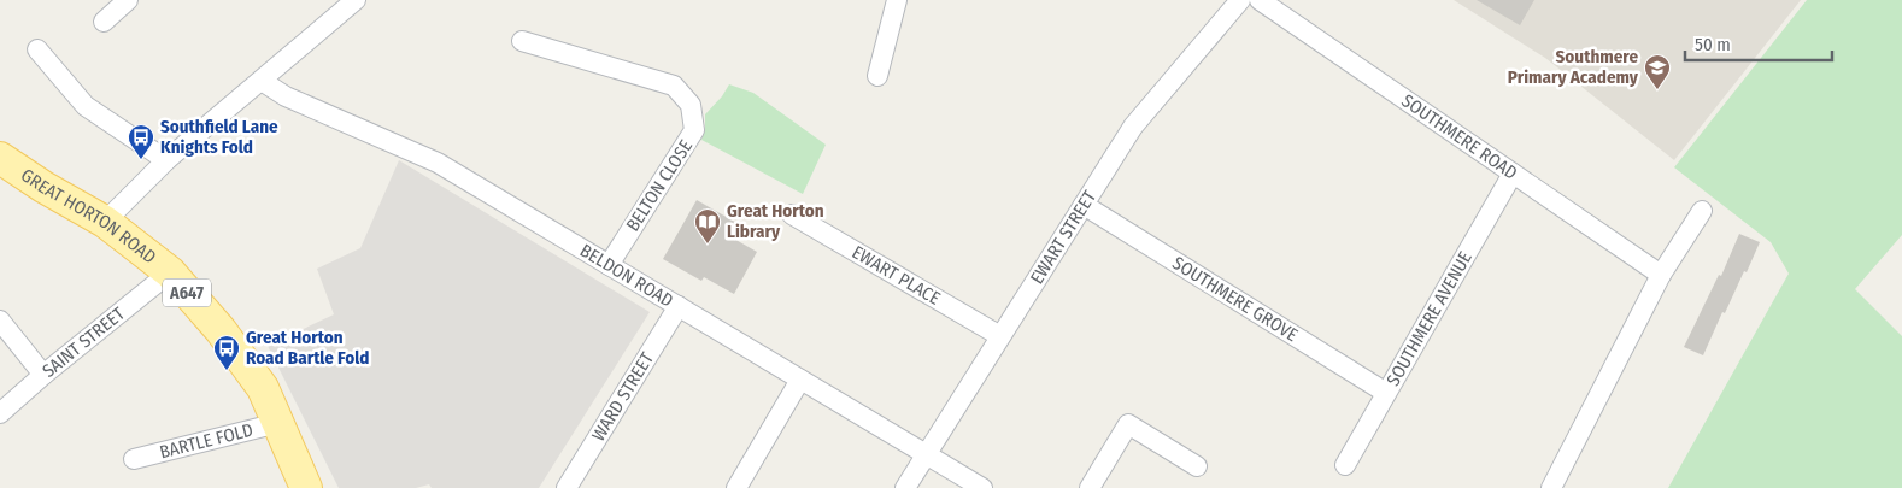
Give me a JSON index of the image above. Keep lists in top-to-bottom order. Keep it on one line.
{"streets":{"main road":["GREAT HORTON ROAD","A647"],"street":["SOUTHMERE ROAD","BELTON CLOSE","EWART STREET","EWART PLACE","BELDON ROAD","SOUTHMERE GROVE","SOUTHMERE AVENUE","SAINT STREET","WARD STREET","BARTLE FOLD"]},"crossings":[["SOUTHMERE ROAD","SOUTHMERE AVENUE"],["BELTON CLOSE","BELDON ROAD"],["GREAT HORTON ROAD","SAINT STREET"],["GREAT HORTON ROAD","BARTLE FOLD"],["EWART STREET","EWART PLACE"],["EWART STREET","BELDON ROAD"],["EWART STREET","SOUTHMERE GROVE"],["BELDON ROAD","WARD STREET"],["SOUTHMERE GROVE","SOUTHMERE AVENUE"]],"places":{"school or university":["Southmere Primary Academy"],"bus stop":["Southfield Lane Knights Fold","Great Horton Road Bartle Fold"],"library":["Great Horton Library"]},"scale_bar":"50 m"}
